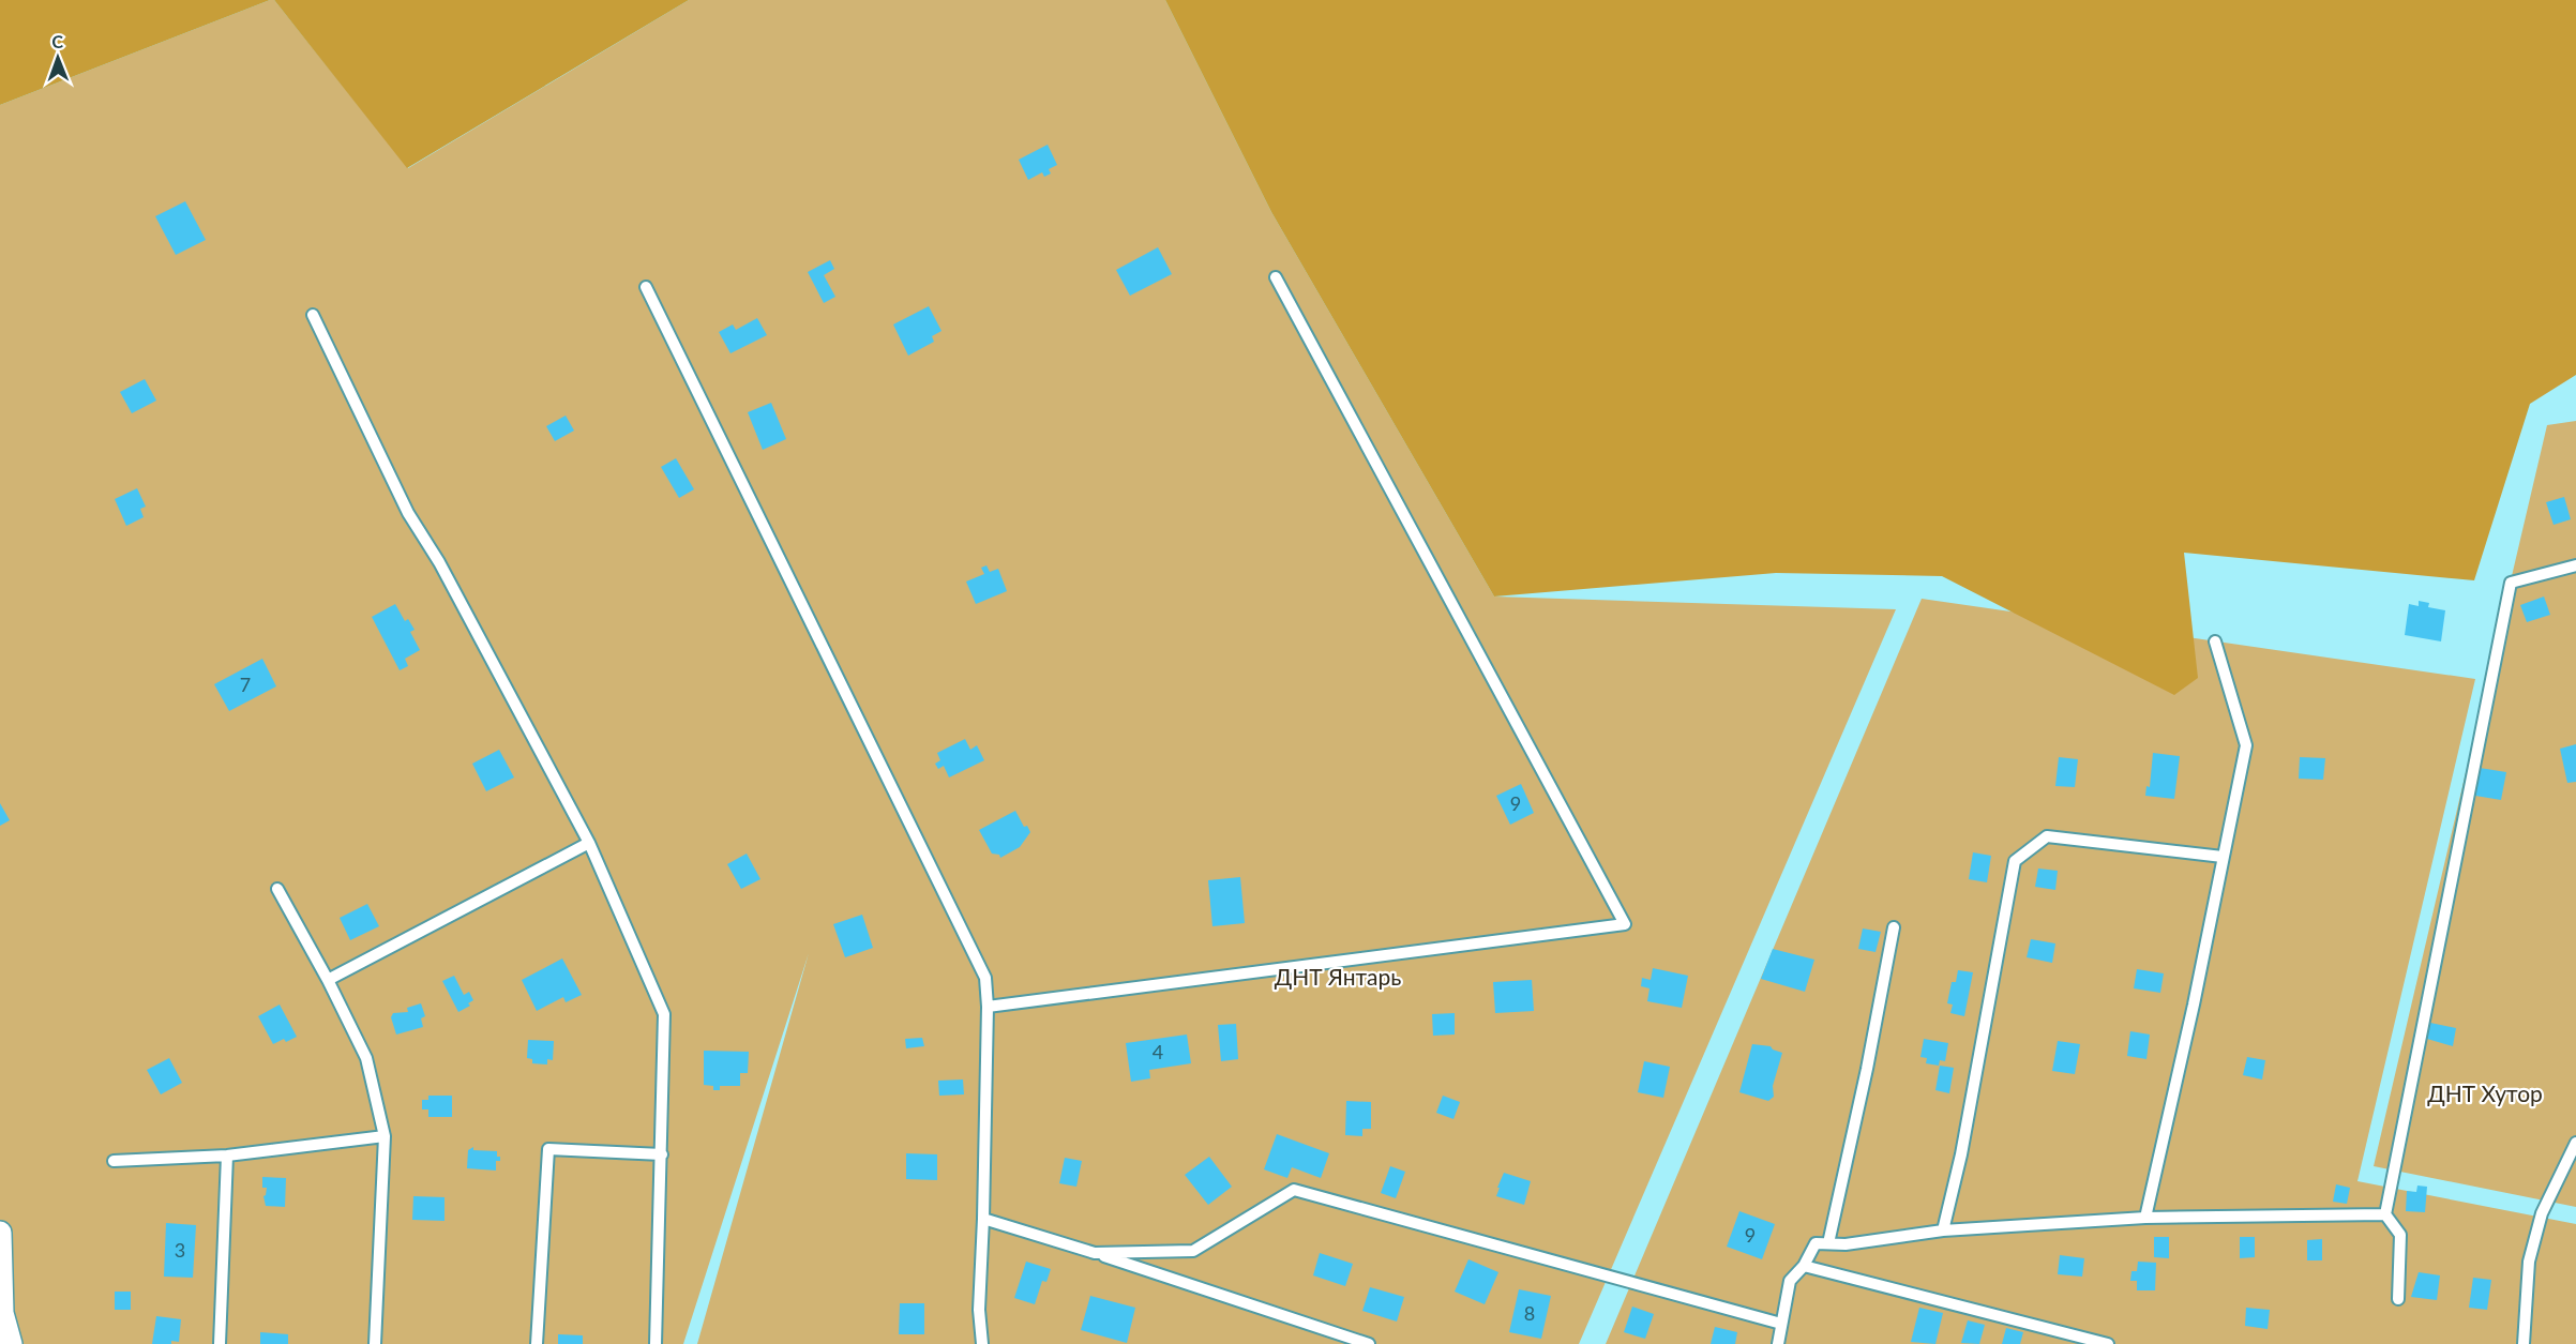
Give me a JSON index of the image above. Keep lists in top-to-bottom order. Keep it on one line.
{"parks":["ДНТ Янтарь","ДНТ Хутор"],"house_numbers":["7","9","4","9","3","8"],"north":"top"}
